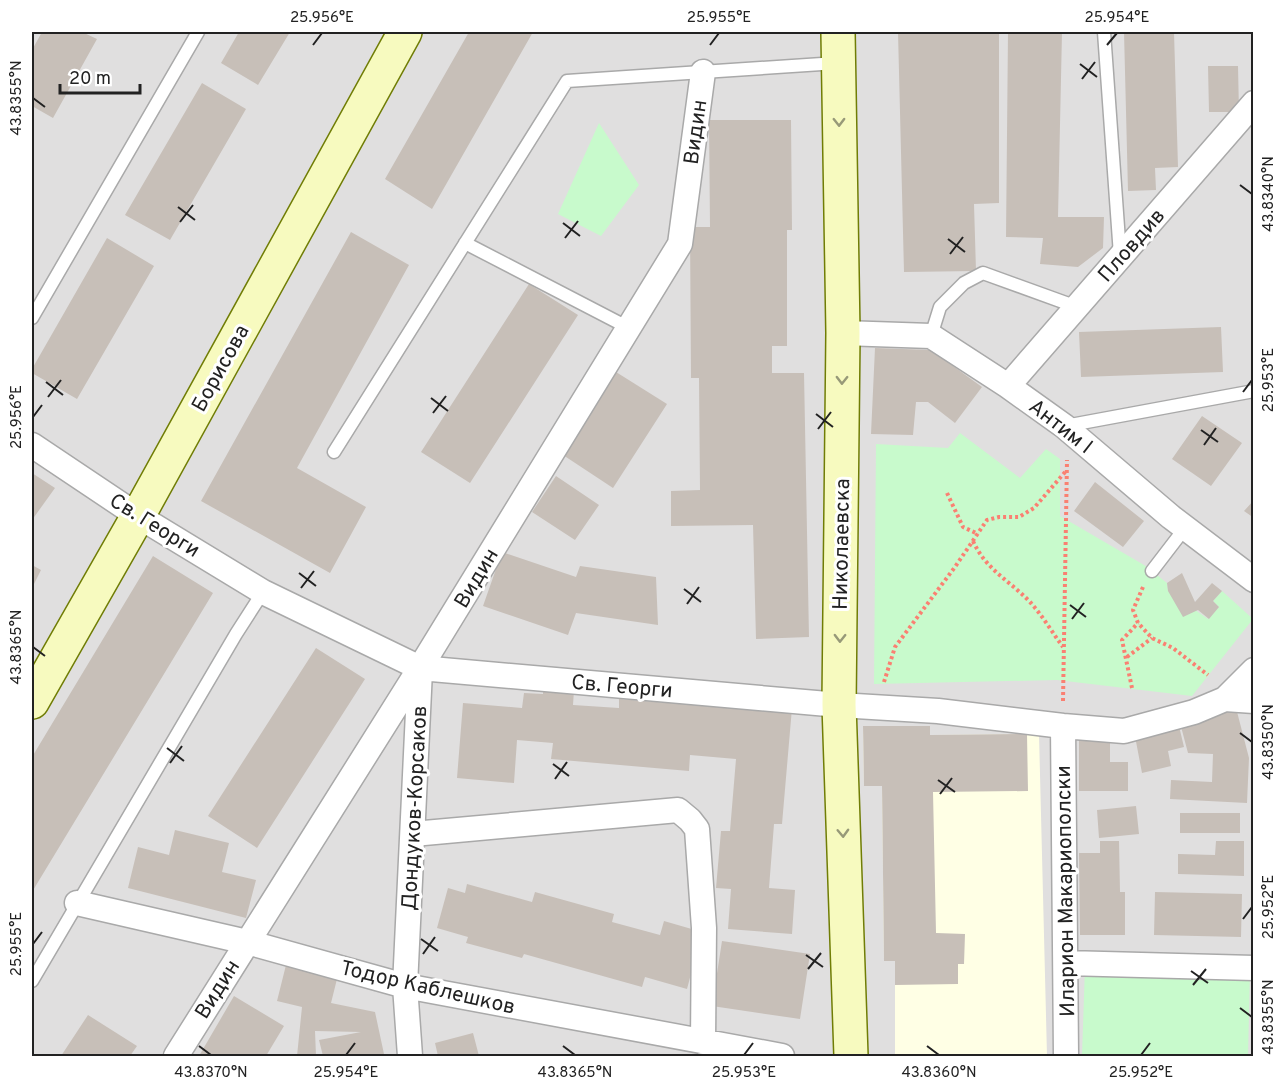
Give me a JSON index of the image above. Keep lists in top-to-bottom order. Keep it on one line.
{"streets":{"main road":["Борисова","Николаевска"],"street":["Видин","Пловдив","Антим I","Св. Георги","Дондуков-Корсаков","Иларион Макариополски","Тодор Каблешков"]},"crossings":[["Видин","Св. Георги"],["Видин","Дондуков-Корсаков"],["Видин","Тодор Каблешков"],["Пловдив","Антим I"],["Борисова","Св. Георги"],["Св. Георги","Николаевска"],["Св. Георги","Дондуков-Корсаков"],["Св. Георги","Иларион Макариополски"],["Дондуков-Корсаков","Тодор Каблешков"]],"one_way":["Николаевска"],"scale_bar":"20 m","coordinates":["25.956°E","25.955°E","25.954°E","43.8355°N","43.8340°N","25.953°E","43.8365°N","43.8350°N","25.952°E","43.8370°N","43.8360°N"]}
